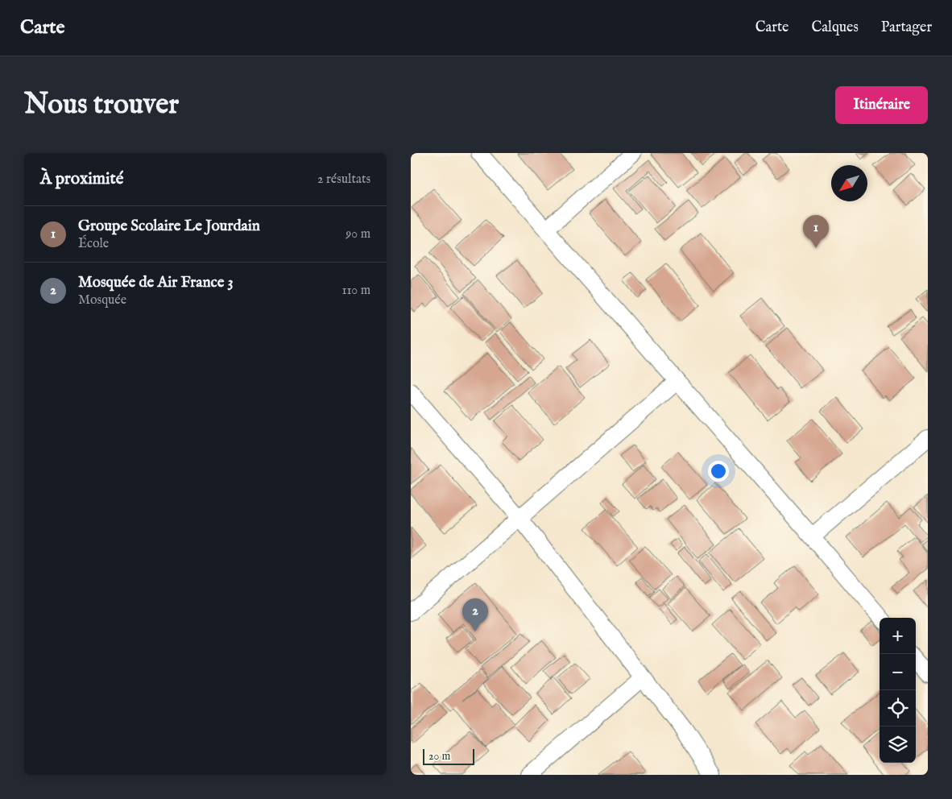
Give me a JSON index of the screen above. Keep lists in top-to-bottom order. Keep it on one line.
{"scale_bar":"20 m","north":"bottom left","page":{"header":"Carte","nav":["Carte","Calques","Partager"],"buttons":"Itinéraire","title":"Nous trouver","heading":["À proximité","2 résultats"],"list":[{"mark":"1","name":"Groupe Scolaire Le Jourdain","note":"École","value":"90 m"},{"mark":"2","name":"Mosquée de Air France 3","note":"Mosquée","value":"110 m"}],"pins":["1","2"],"map_buttons":["+","−"],"scale":"20 m"}}
